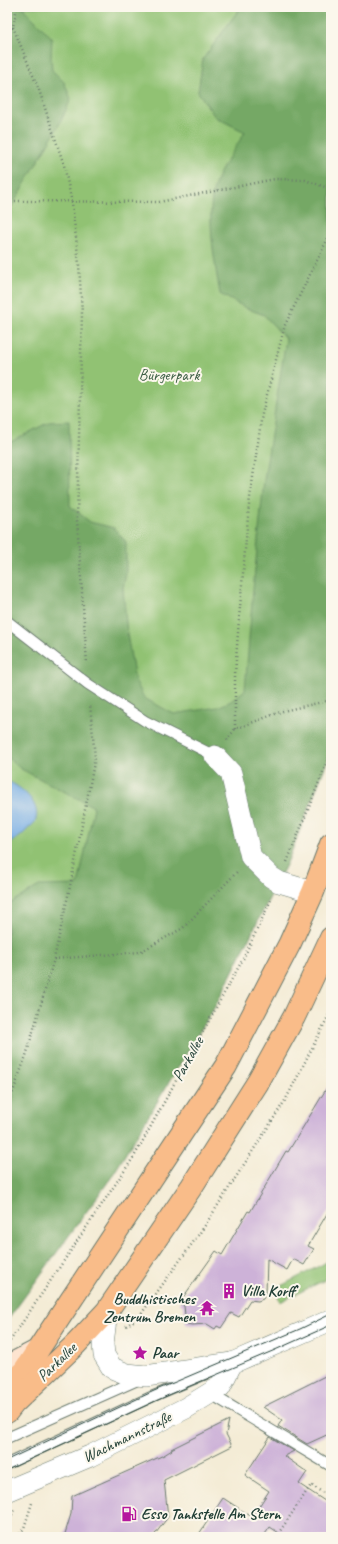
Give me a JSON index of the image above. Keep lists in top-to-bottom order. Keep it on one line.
{"streets":{"main road":["Parkallee"],"street":["Wachmannstraße"]},"parks":["Bürgerpark"],"places":{"building":["Villa Korff"],"temple":["Buddhistisches Zentrum Bremen"],"place":["Paar"],"fuel station":["Esso Tankstelle Am Stern"]}}
